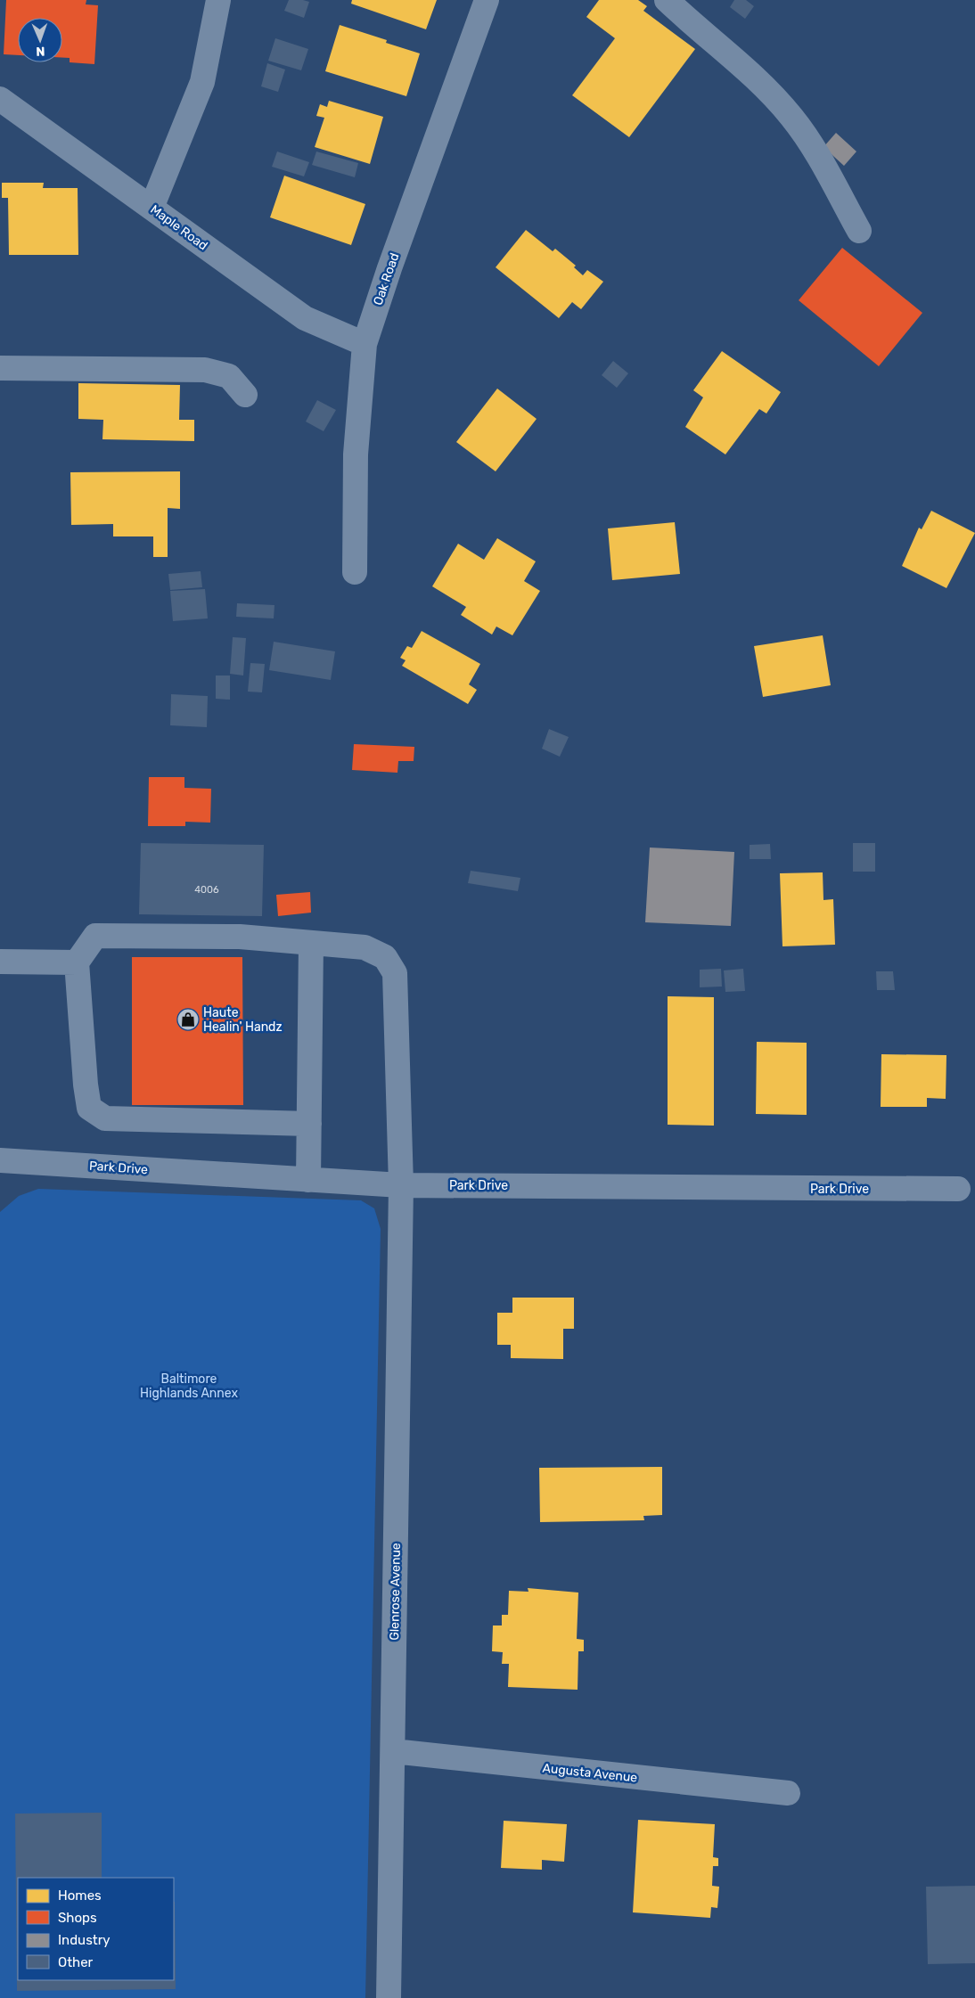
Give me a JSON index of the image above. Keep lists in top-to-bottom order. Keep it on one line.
{"streets":{"street":["Maple Road","Oak Road","Park Drive","Glenrose Avenue","Augusta Avenue"]},"crossings":[["Maple Road","Oak Road"],["Park Drive","Glenrose Avenue"],["Glenrose Avenue","Augusta Avenue"]],"parks":["Baltimore Highlands Annex"],"places":{"shop":["Haute Healin' Handz"]},"house_numbers":["4006"],"legend":["Homes","Shops","Industry","Other"],"north":"bottom"}
